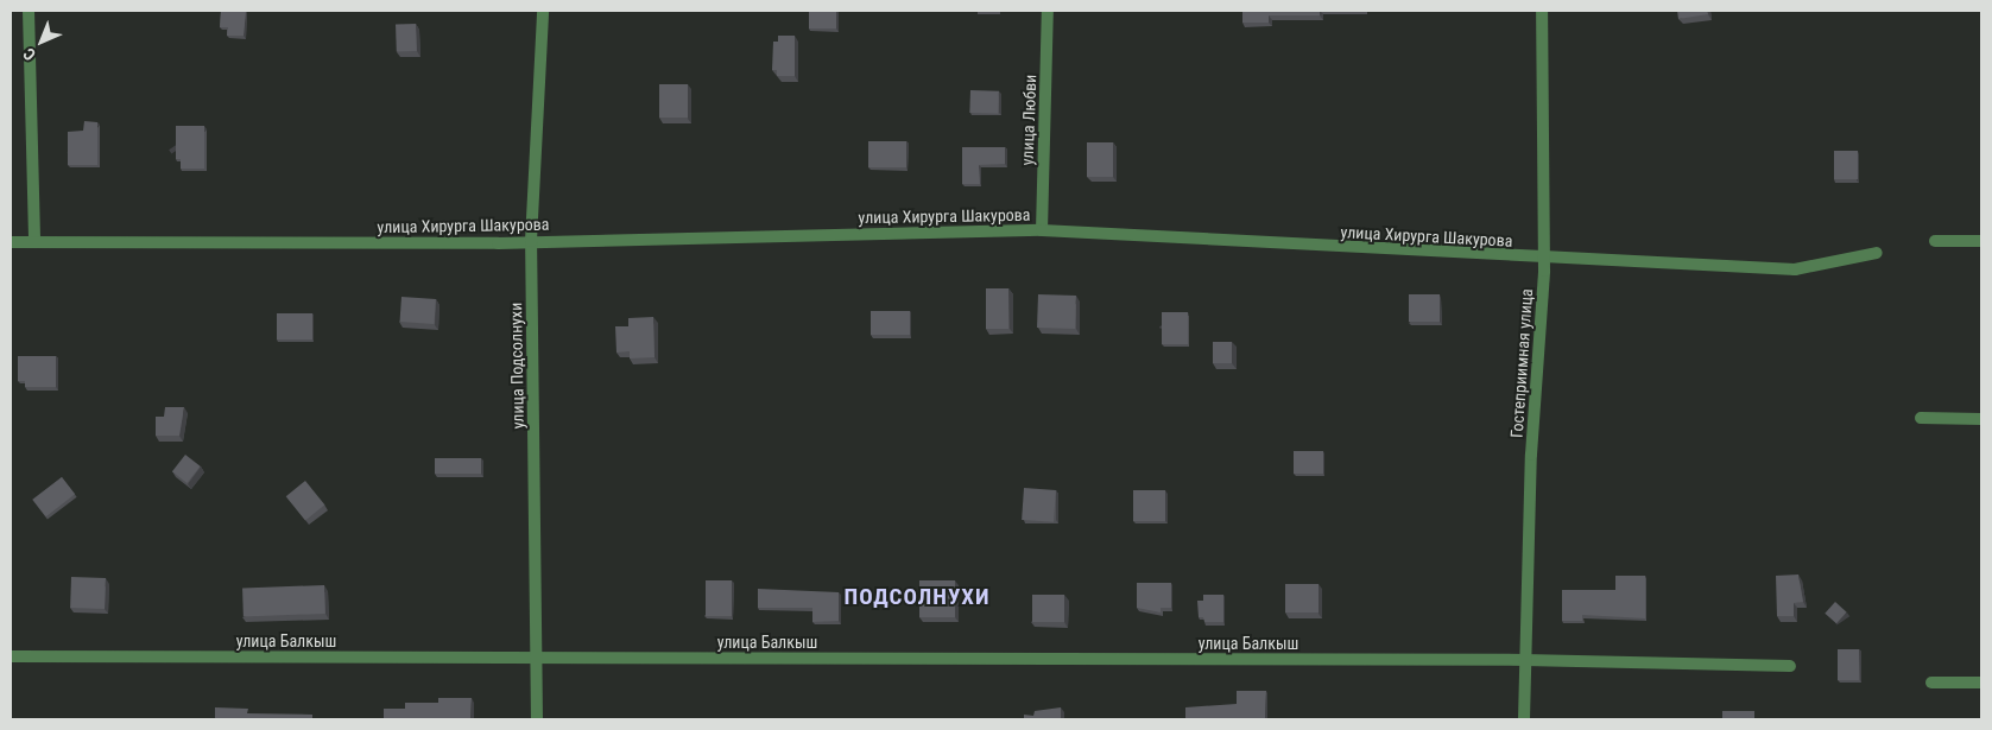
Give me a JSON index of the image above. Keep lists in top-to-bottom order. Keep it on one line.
{"streets":{"street":["улица Любви","улица Хирурга Шакурова","Гостеприимная улица","улица Подсолнухи","улица Балкыш"]},"crossings":[["улица Любви","улица Хирурга Шакурова"],["улица Хирурга Шакурова","Гостеприимная улица"],["улица Хирурга Шакурова","улица Подсолнухи"],["Гостеприимная улица","улица Балкыш"],["улица Подсолнухи","улица Балкыш"]],"districts":["ПОДСОЛНУХИ"],"north":"bottom left"}
